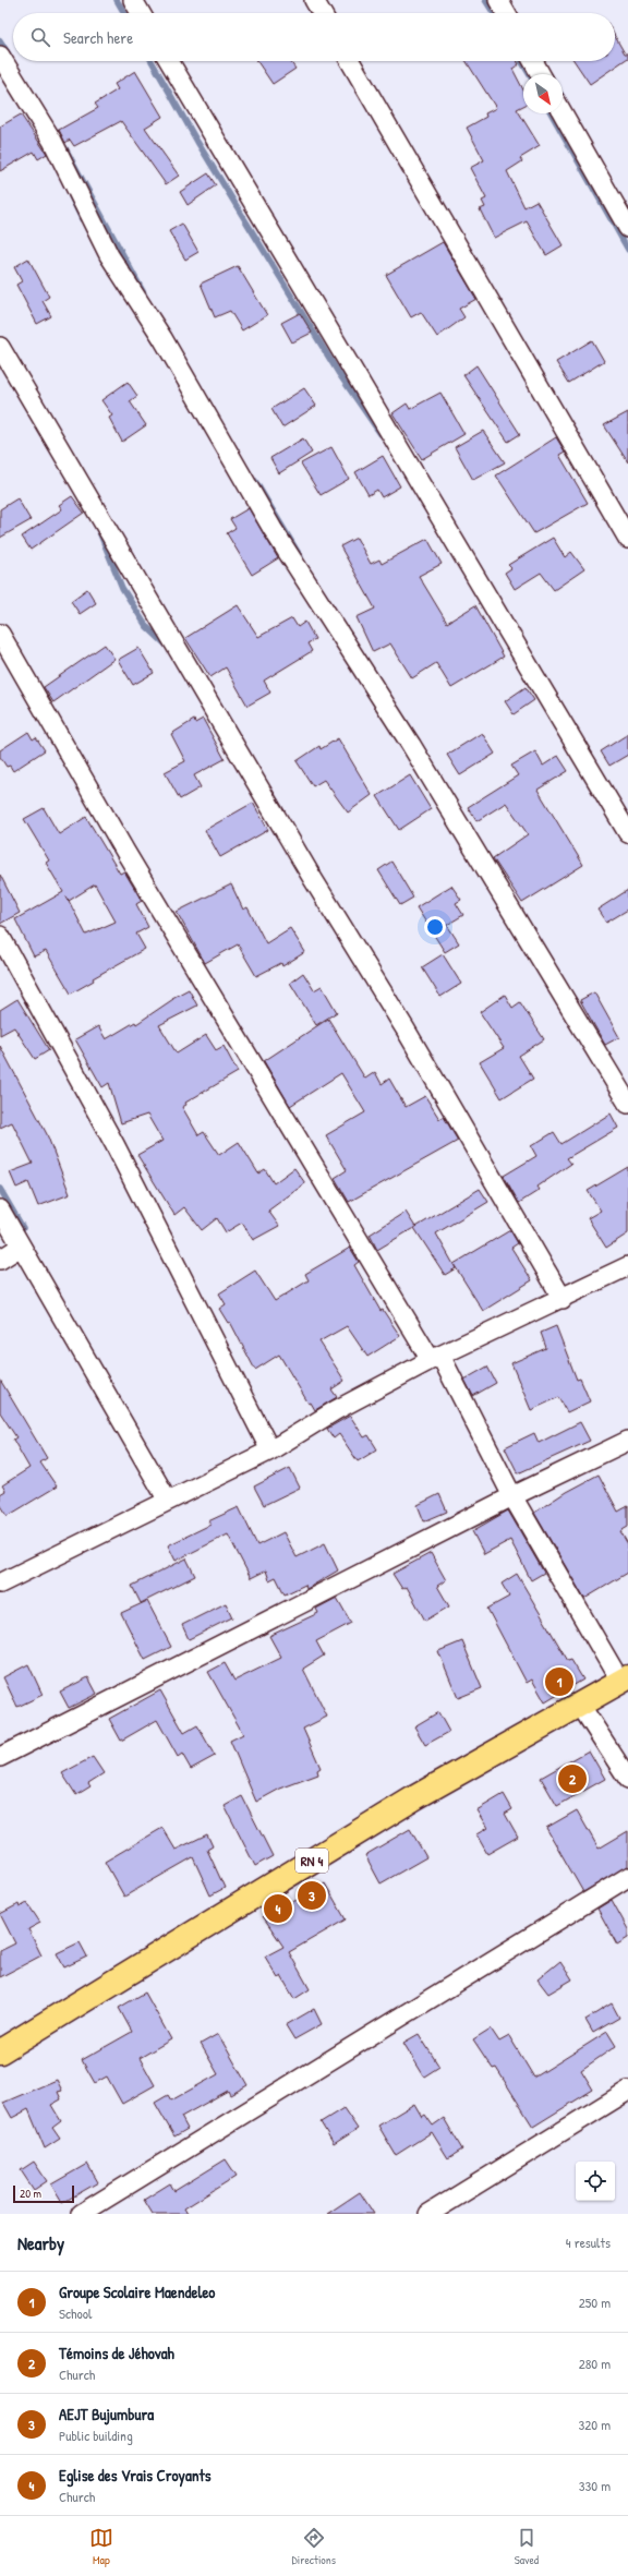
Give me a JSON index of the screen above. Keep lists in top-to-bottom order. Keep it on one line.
{"streets":{"main road":["RN 4"]},"scale_bar":"20 m","north":"bottom right","page":{"search":"Search here","pins":["1","2","3","4"],"scale":"20 m","heading":["Nearby","4 results"],"list":[{"mark":"1","name":"Groupe Scolaire Maendeleo","note":"School","value":"250 m"},{"mark":"2","name":"Témoins de Jéhovah","note":"Church","value":"280 m"},{"mark":"3","name":"AEJT Bujumbura","note":"Public building","value":"320 m"},{"mark":"4","name":"Eglise des Vrais Croyants","note":"Church","value":"330 m"}],"nav":["Map","Directions","Saved"]}}
